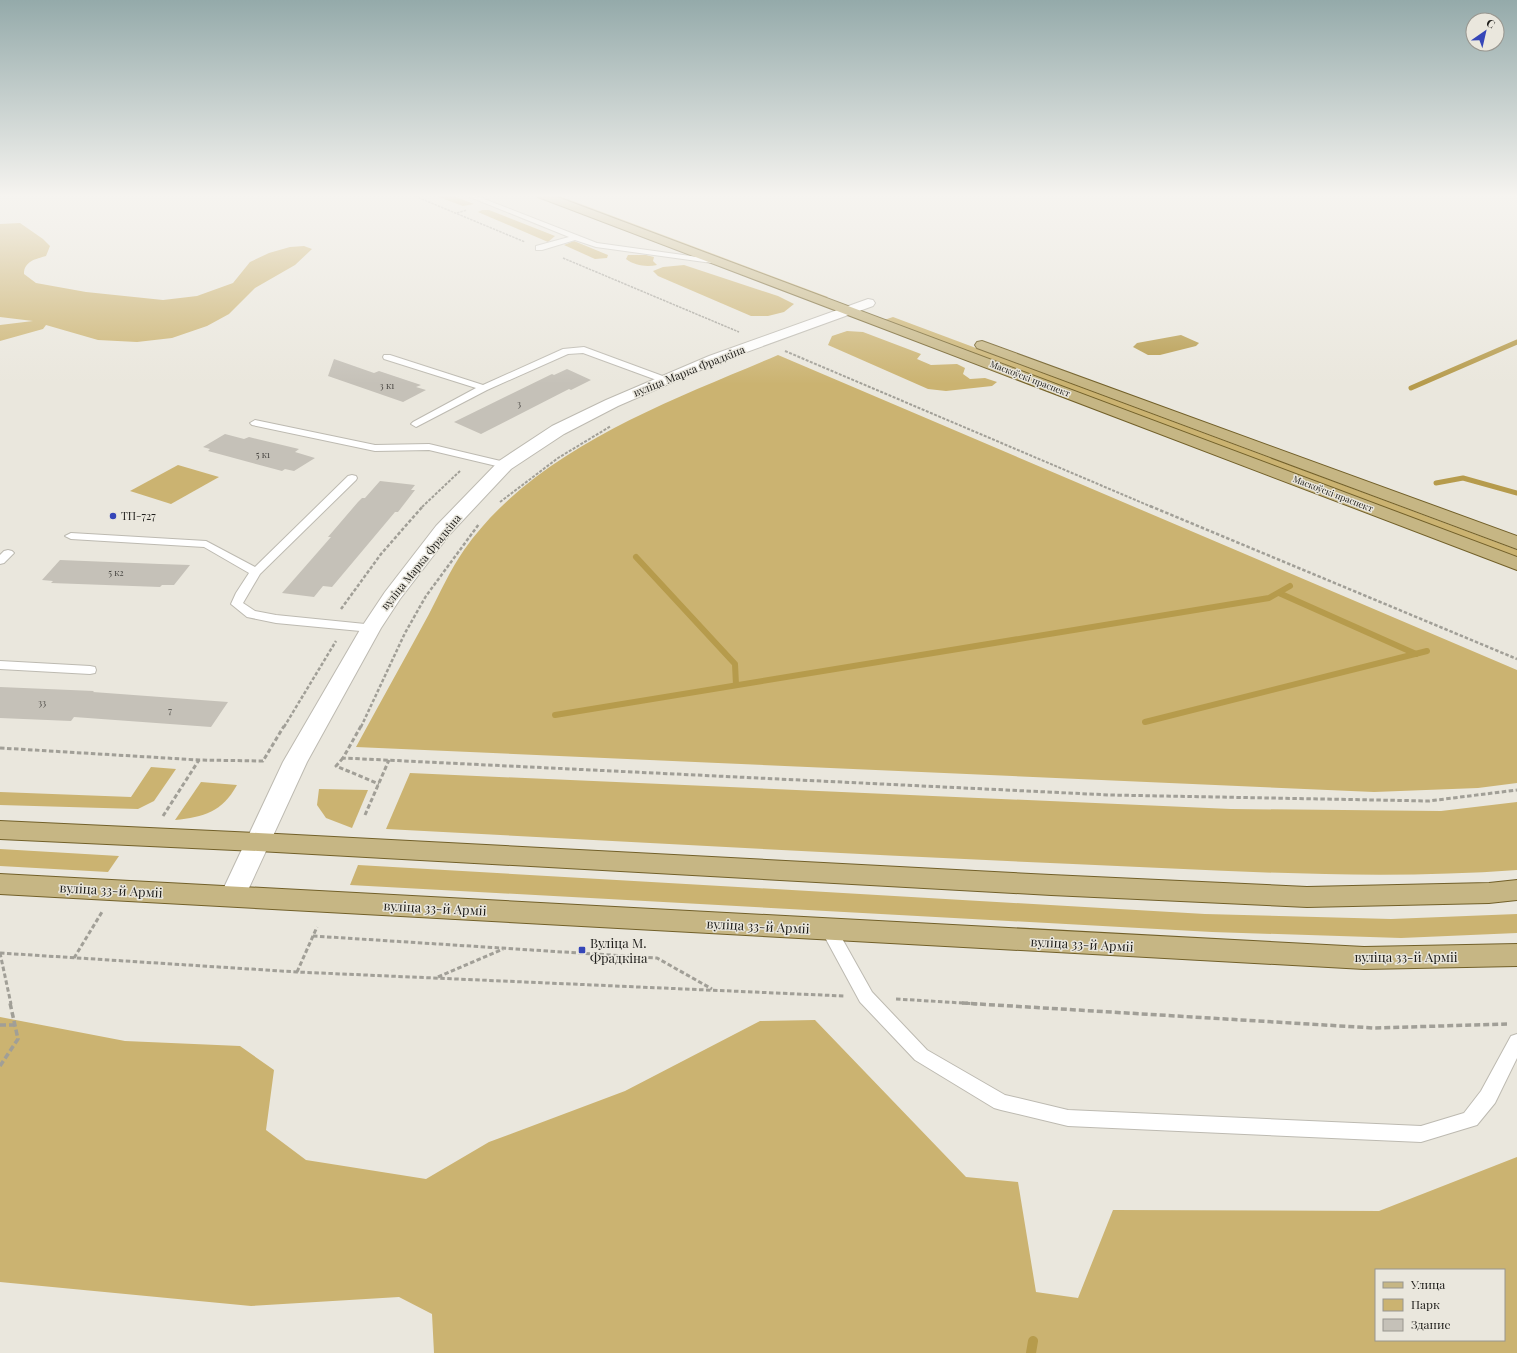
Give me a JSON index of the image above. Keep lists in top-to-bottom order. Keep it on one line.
{"streets":{"main road":["Маскоўскі праспект","вуліца 33-й Арміі"],"street":["вуліца Марка Фрадкіна"]},"crossings":[["вуліца Марка Фрадкіна","Маскоўскі праспект"],["вуліца Марка Фрадкіна","вуліца 33-й Арміі"]],"places":{"other":["ТП-727"],"transit":["Вуліца М. Фрадкіна"]},"house_numbers":["3 к1","3","5 к1","5 к2","33","7"],"legend":["Улица","Парк","Здание"],"north":"top right"}
